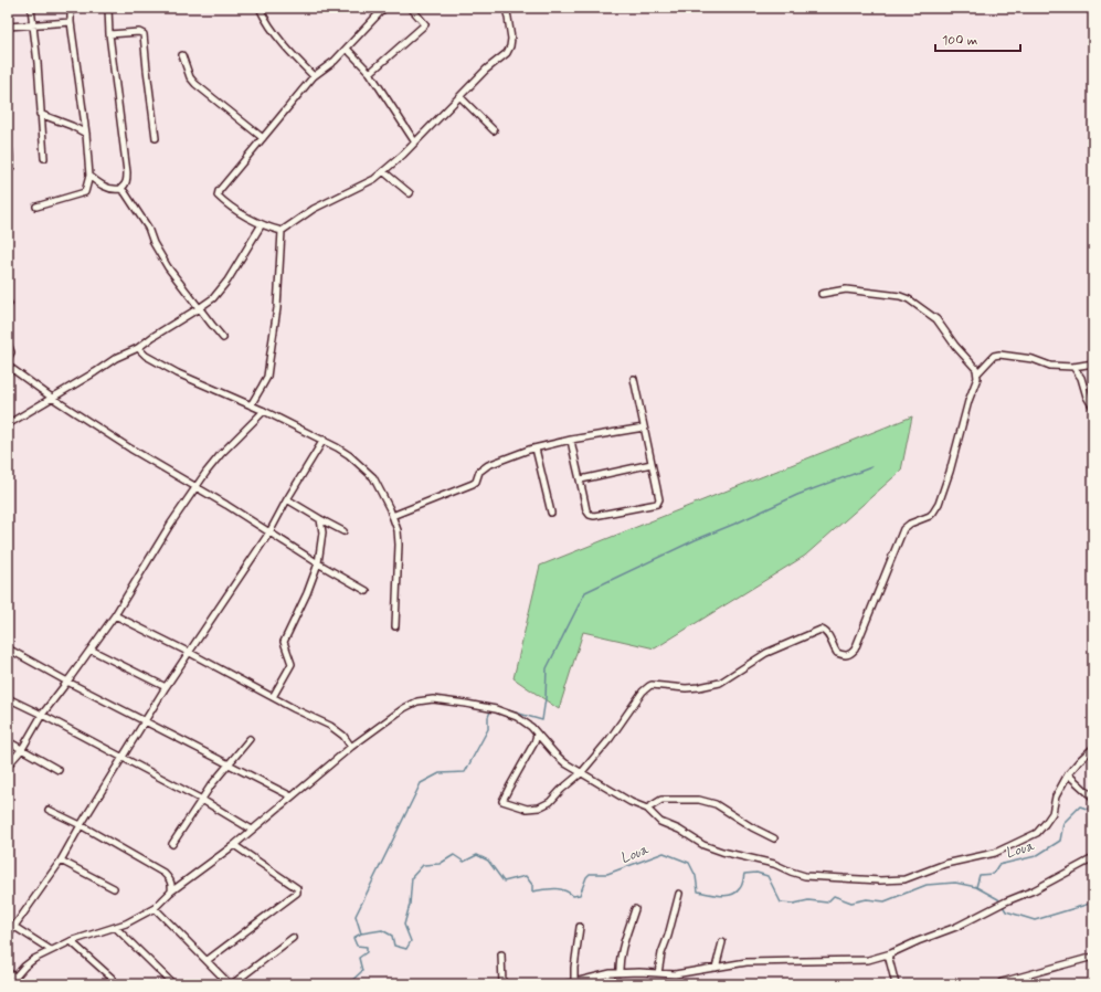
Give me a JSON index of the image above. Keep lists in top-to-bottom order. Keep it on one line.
{"water":["Loua"],"scale_bar":"100 m"}
